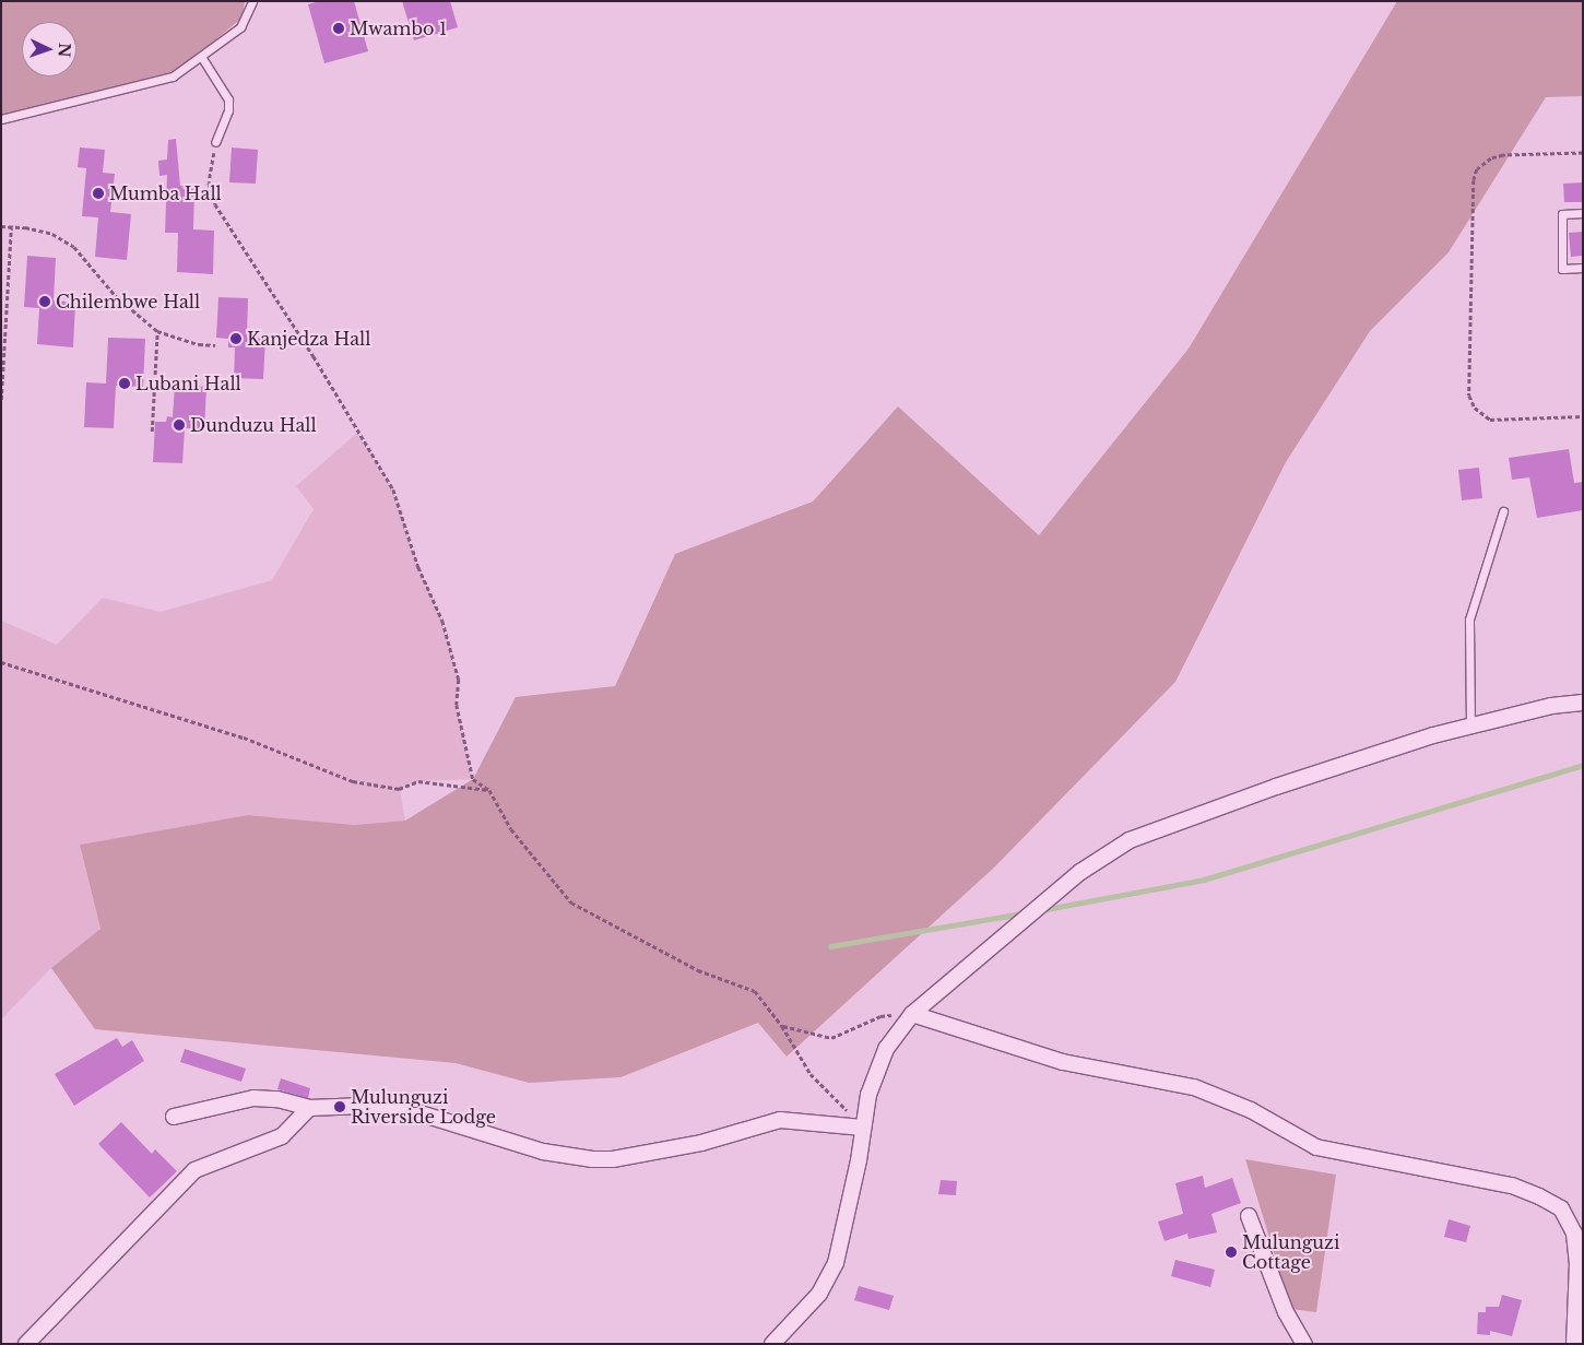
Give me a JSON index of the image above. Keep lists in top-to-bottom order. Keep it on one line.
{"places":["Mwambo 1","Mumba Hall","Chilembwe Hall","Kanjedza Hall","Lubani Hall","Dunduzu Hall","Mulunguzi Riverside Lodge","Mulunguzi Cottage"],"north":"right"}
